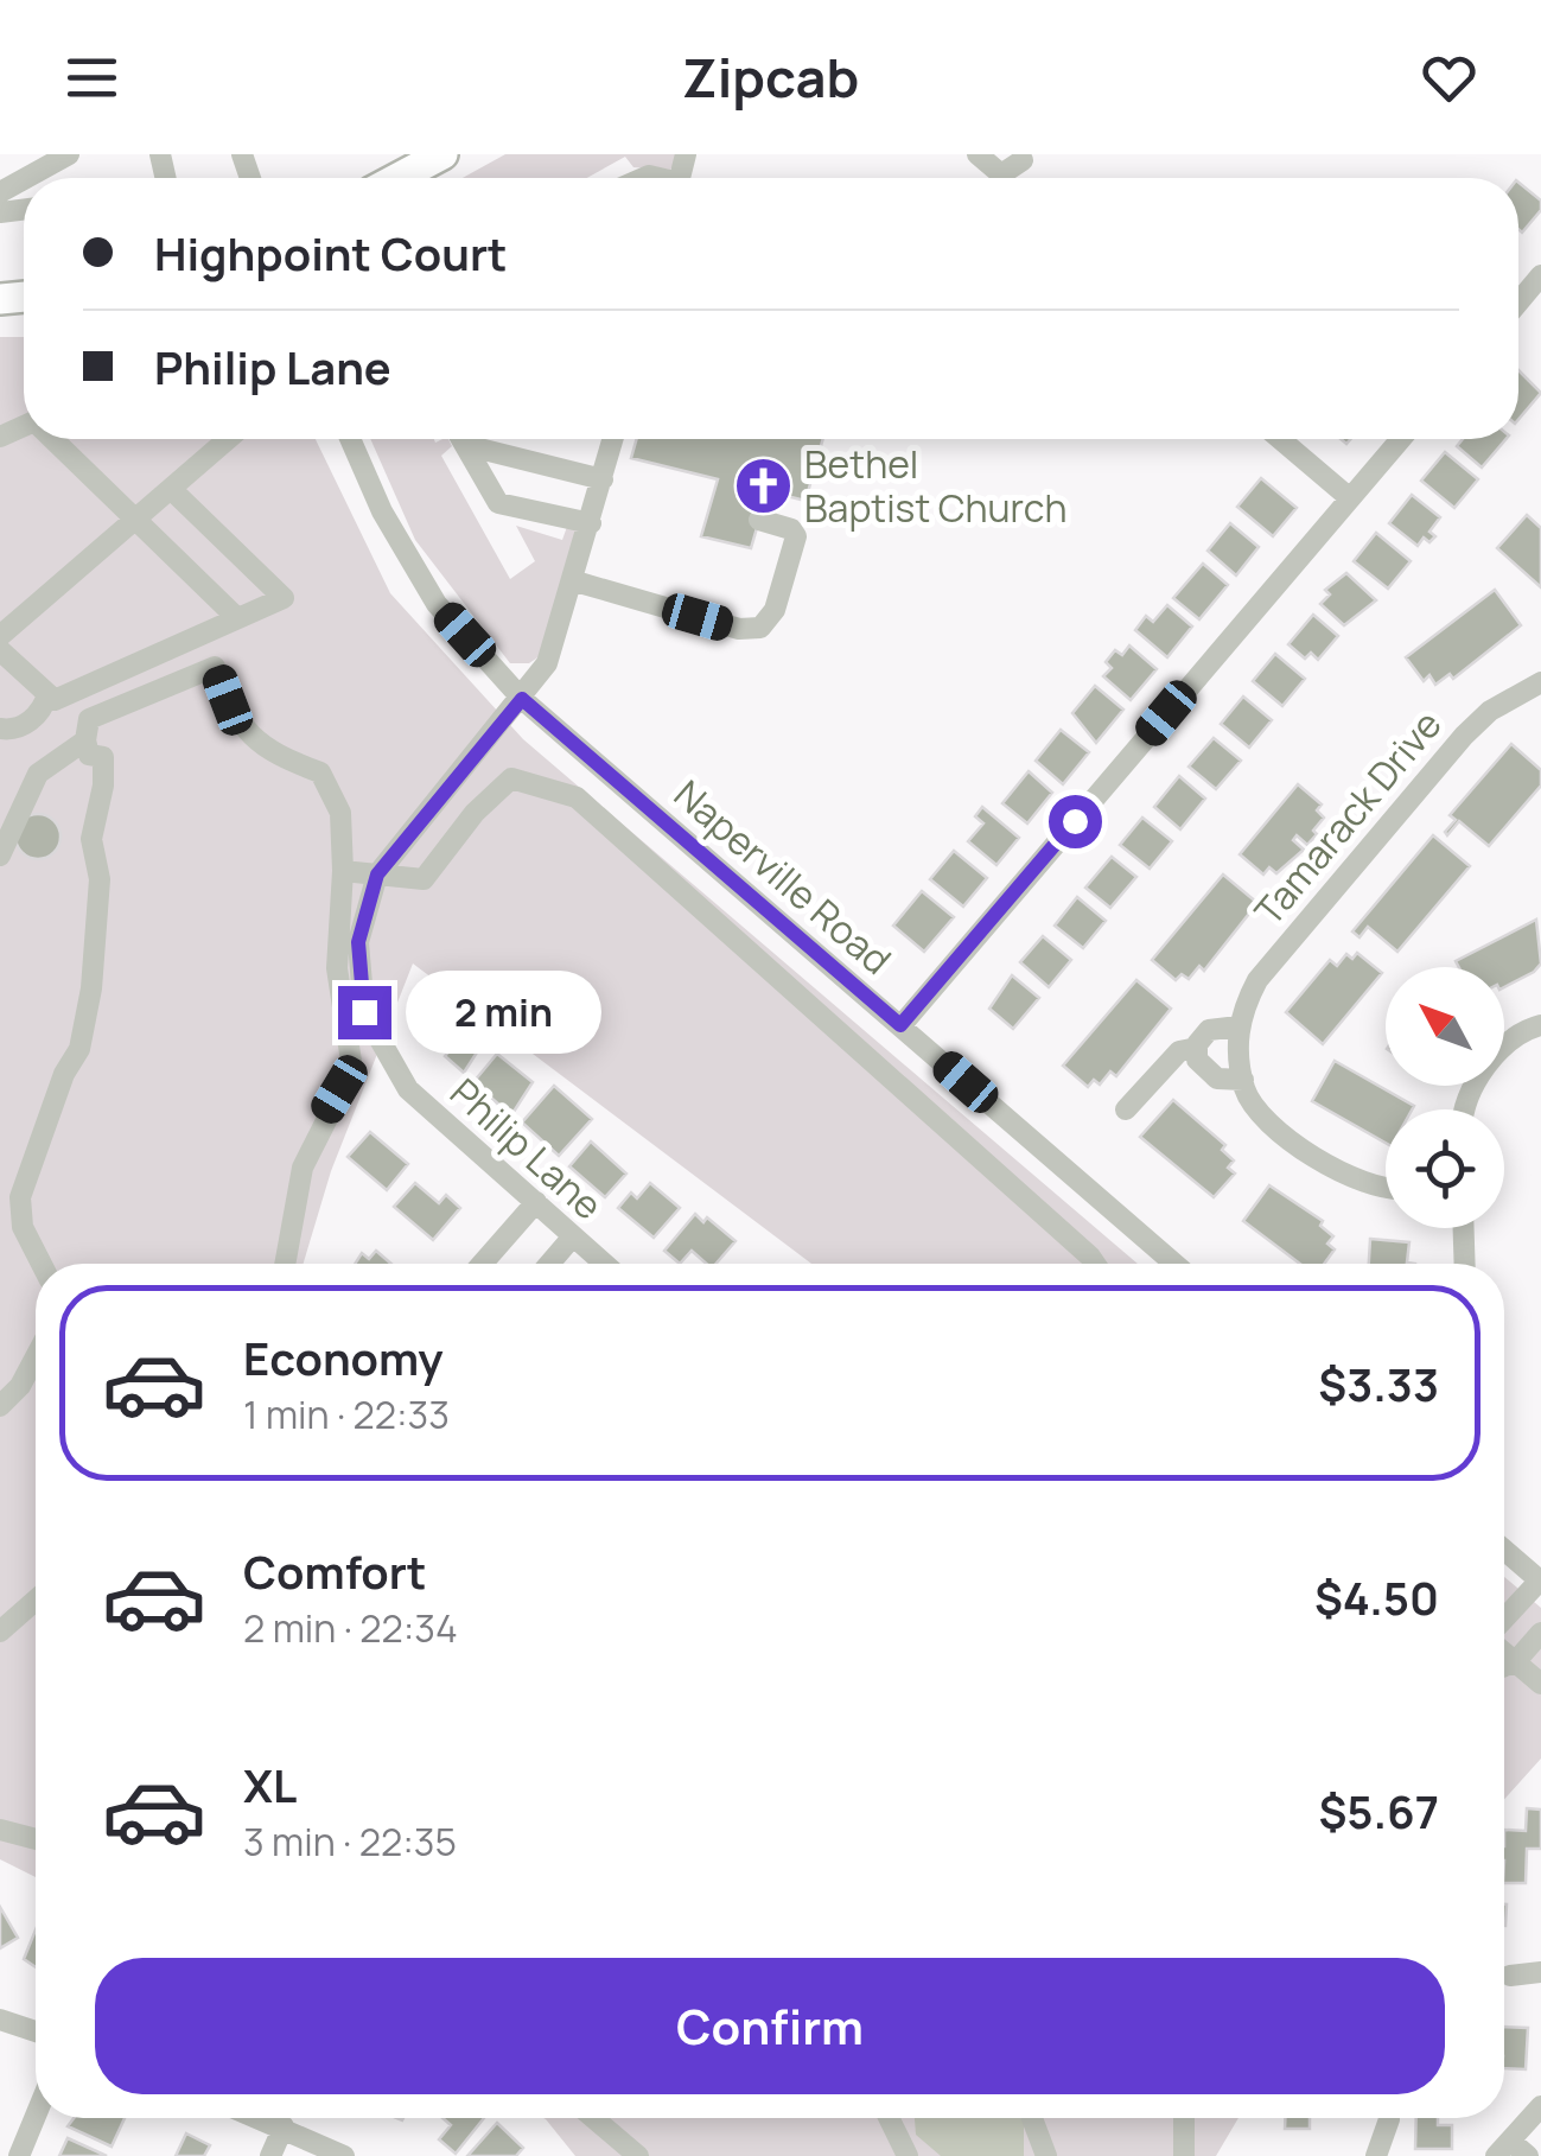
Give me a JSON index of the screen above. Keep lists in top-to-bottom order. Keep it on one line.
{"streets":{"street":["Tamarack Drive","Naperville Road","Philip Lane"]},"crossings":[["Naperville Road","Philip Lane"]],"places":{"church":["Bethel Baptist Church"]},"north":"top left","page":{"header":"Zipcab","banner":["Highpoint Court","Philip Lane"],"bubble":"2 min","list":[{"name":"Economy","note":"1 min · 22:33","value":"$3.33"},{"name":"Comfort","note":"2 min · 22:34","value":"$4.50"},{"name":"XL","note":"3 min · 22:35","value":"$5.67"}],"buttons":"Confirm"}}
